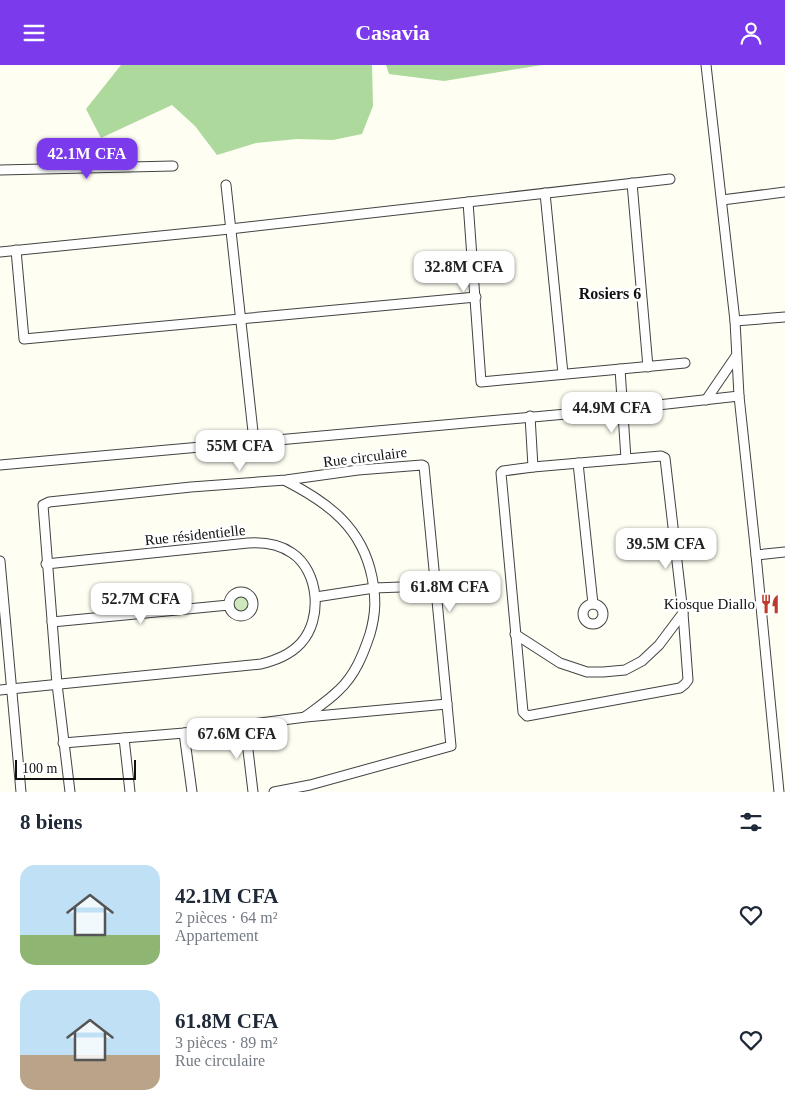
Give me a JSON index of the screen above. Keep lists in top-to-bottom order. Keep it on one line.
{"streets":{"street":["Rue circulaire","Rue résidentielle"]},"crossings":[["Rue circulaire","Rue résidentielle"]],"districts":["Rosiers 6"],"places":{"restaurant":["Kiosque Diallo"]},"scale_bar":"100 m","page":{"header":"Casavia","price":["42.1M CFA","32.8M CFA","44.9M CFA","55M CFA","39.5M CFA","61.8M CFA","52.7M CFA","67.6M CFA"],"scale":"100 m","heading":"8 biens","list":[{"name":"42.1M CFA","note":"2 pièces · 64 m² · Appartement"},{"name":"61.8M CFA","note":"3 pièces · 89 m² · Rue circulaire"}]}}
